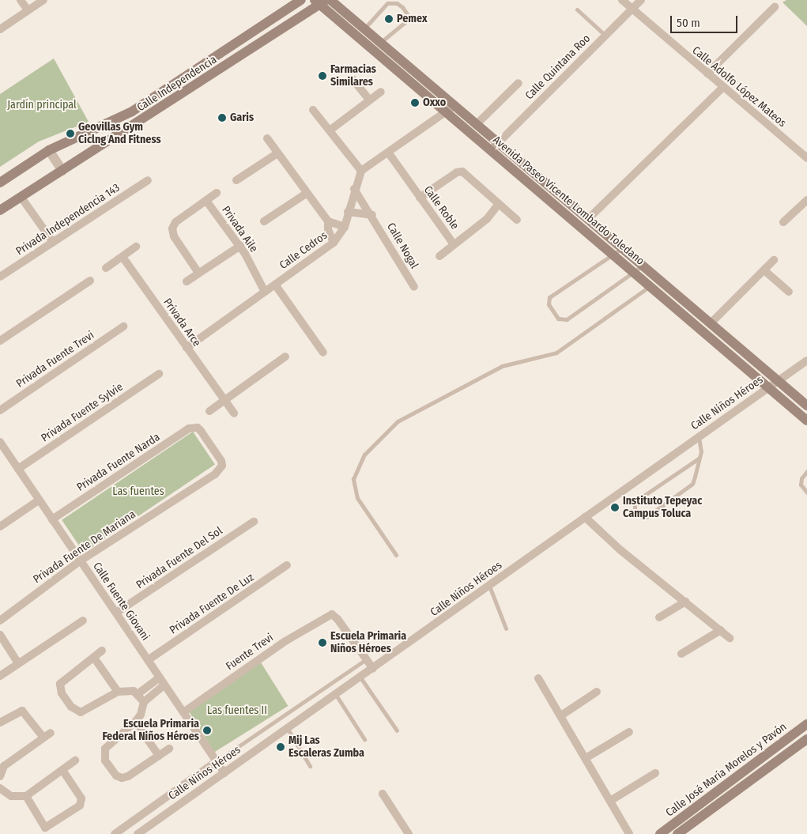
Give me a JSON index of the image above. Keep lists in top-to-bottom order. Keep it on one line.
{"streets":{"main road":["Calle Independencia","Avenida Paseo Vicente Lombardo Toledano","Calle José María Morelos y Pavón"],"street":["Calle Quintana Roo","Calle Adolfo López Mateos","Calle Roble","Privada Independencia 143","Privada Aile","Calle Nogal","Calle Cedros","Privada Arce","Privada Fuente Trevi","Calle Niños Héroes","Privada Fuente Sylvie","Privada Fuente Narda","Privada Fuente De Mariana","Privada Fuente Del Sol","Calle Fuente Giovani","Privada Fuente De Luz","Fuente Trevi"]},"crossings":[["Calle Quintana Roo","Calle Adolfo López Mateos"],["Calle Quintana Roo","Avenida Paseo Vicente Lombardo Toledano"],["Calle Independencia","Avenida Paseo Vicente Lombardo Toledano"],["Avenida Paseo Vicente Lombardo Toledano","Calle Niños Héroes"],["Privada Aile","Calle Cedros"],["Calle Nogal","Calle Cedros"],["Calle Cedros","Privada Arce"],["Calle Niños Héroes","Calle Fuente Giovani"],["Privada Fuente Sylvie","Calle Fuente Giovani"],["Privada Fuente Narda","Privada Fuente De Mariana"],["Privada Fuente Narda","Calle Fuente Giovani"],["Privada Fuente De Mariana","Calle Fuente Giovani"],["Privada Fuente Del Sol","Calle Fuente Giovani"],["Calle Fuente Giovani","Privada Fuente De Luz"],["Calle Fuente Giovani","Fuente Trevi"]],"parks":["Jardín principal","Las fuentes","Las fuentes II"],"places":["Pemex","Farmacias Similares","Oxxo","Garis","Geovillas Gym Ciclng And Fitness","Instituto Tepeyac Campus Toluca","Escuela Primaria Niños Héroes","Escuela Primaria Federal Niños Héroes","Mij Las Escaleras Zumba"],"scale_bar":"50 m"}
